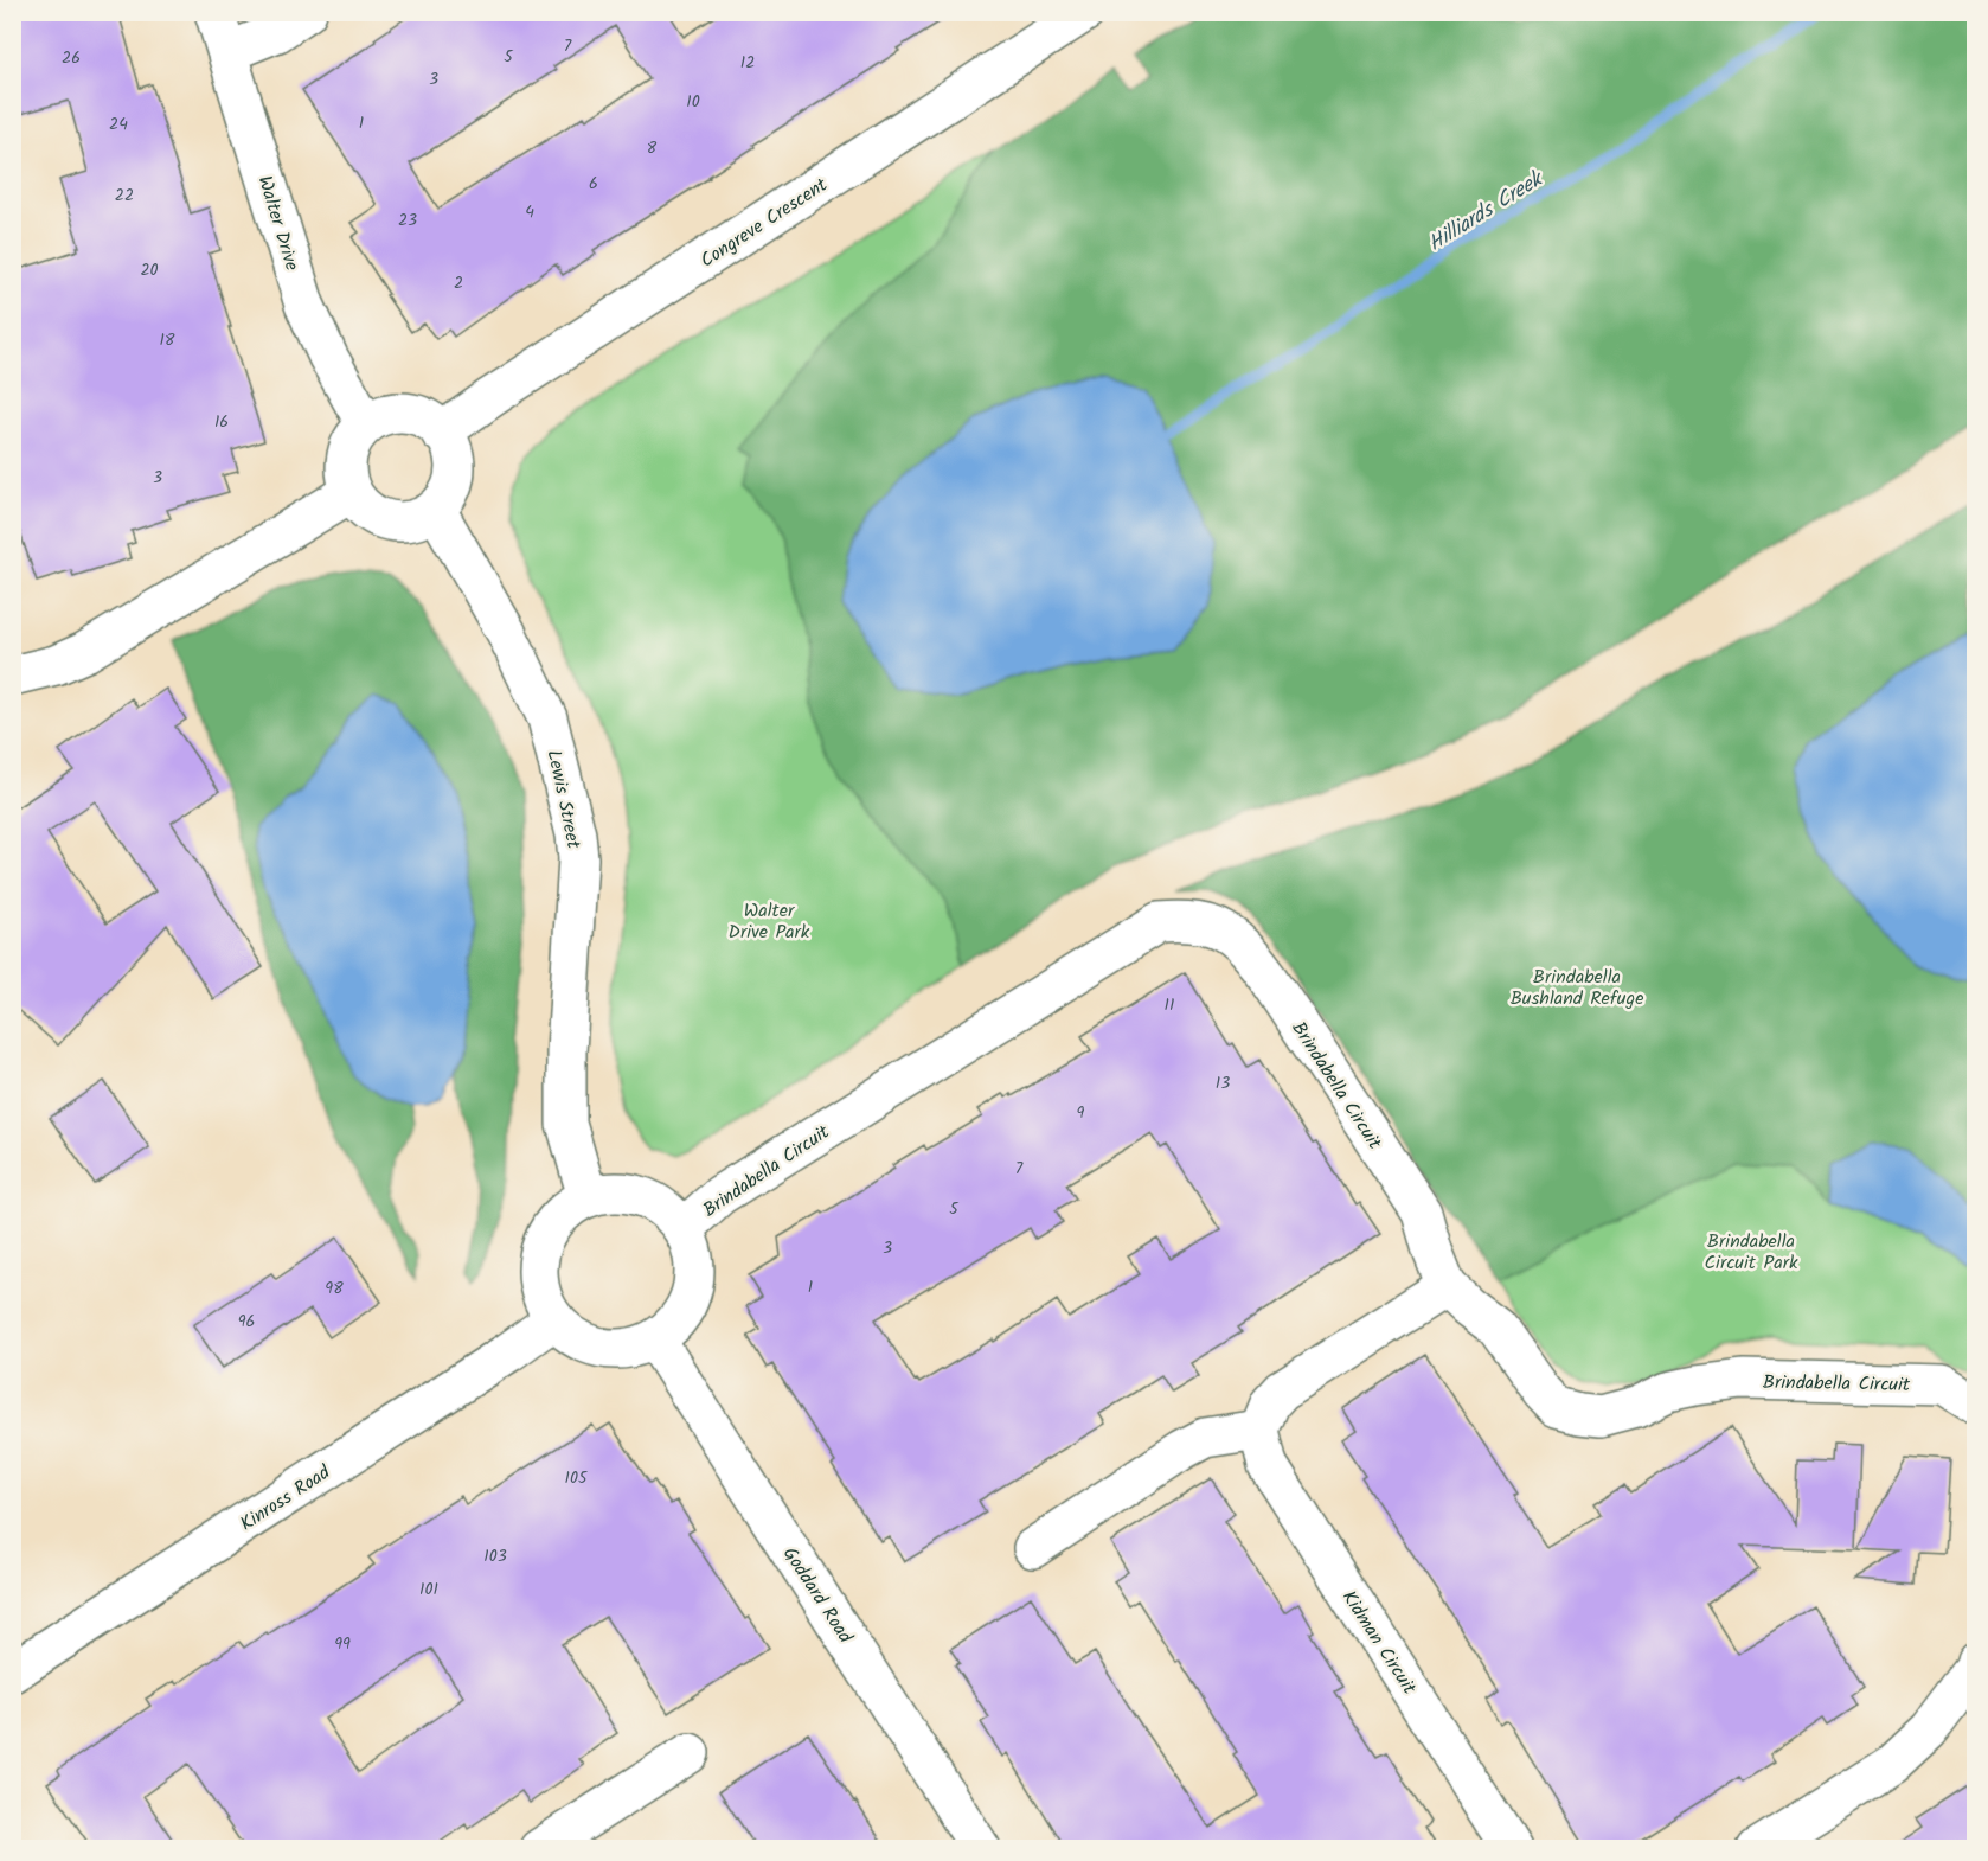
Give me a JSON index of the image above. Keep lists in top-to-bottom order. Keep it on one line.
{"streets":{"street":["Congreve Crescent","Walter Drive","Lewis Street","Brindabella Circuit","Kinross Road","Goddard Road","Kidman Circuit"]},"crossings":[["Congreve Crescent","Walter Drive"],["Congreve Crescent","Lewis Street"],["Walter Drive","Lewis Street"],["Lewis Street","Brindabella Circuit"],["Lewis Street","Kinross Road"],["Lewis Street","Goddard Road"],["Brindabella Circuit","Kinross Road"],["Brindabella Circuit","Goddard Road"],["Kinross Road","Goddard Road"]],"water":["Hilliards Creek"],"parks":["Walter Drive Park","Brindabella Bushland Refuge","Brindabella Circuit Park"],"house_numbers":["7","5","26","12","3","10","1","24","8","6","22","4","23","20","2","18","16","3","11","13","9","7","5","3","1","98","96","105","103","101","99"]}
